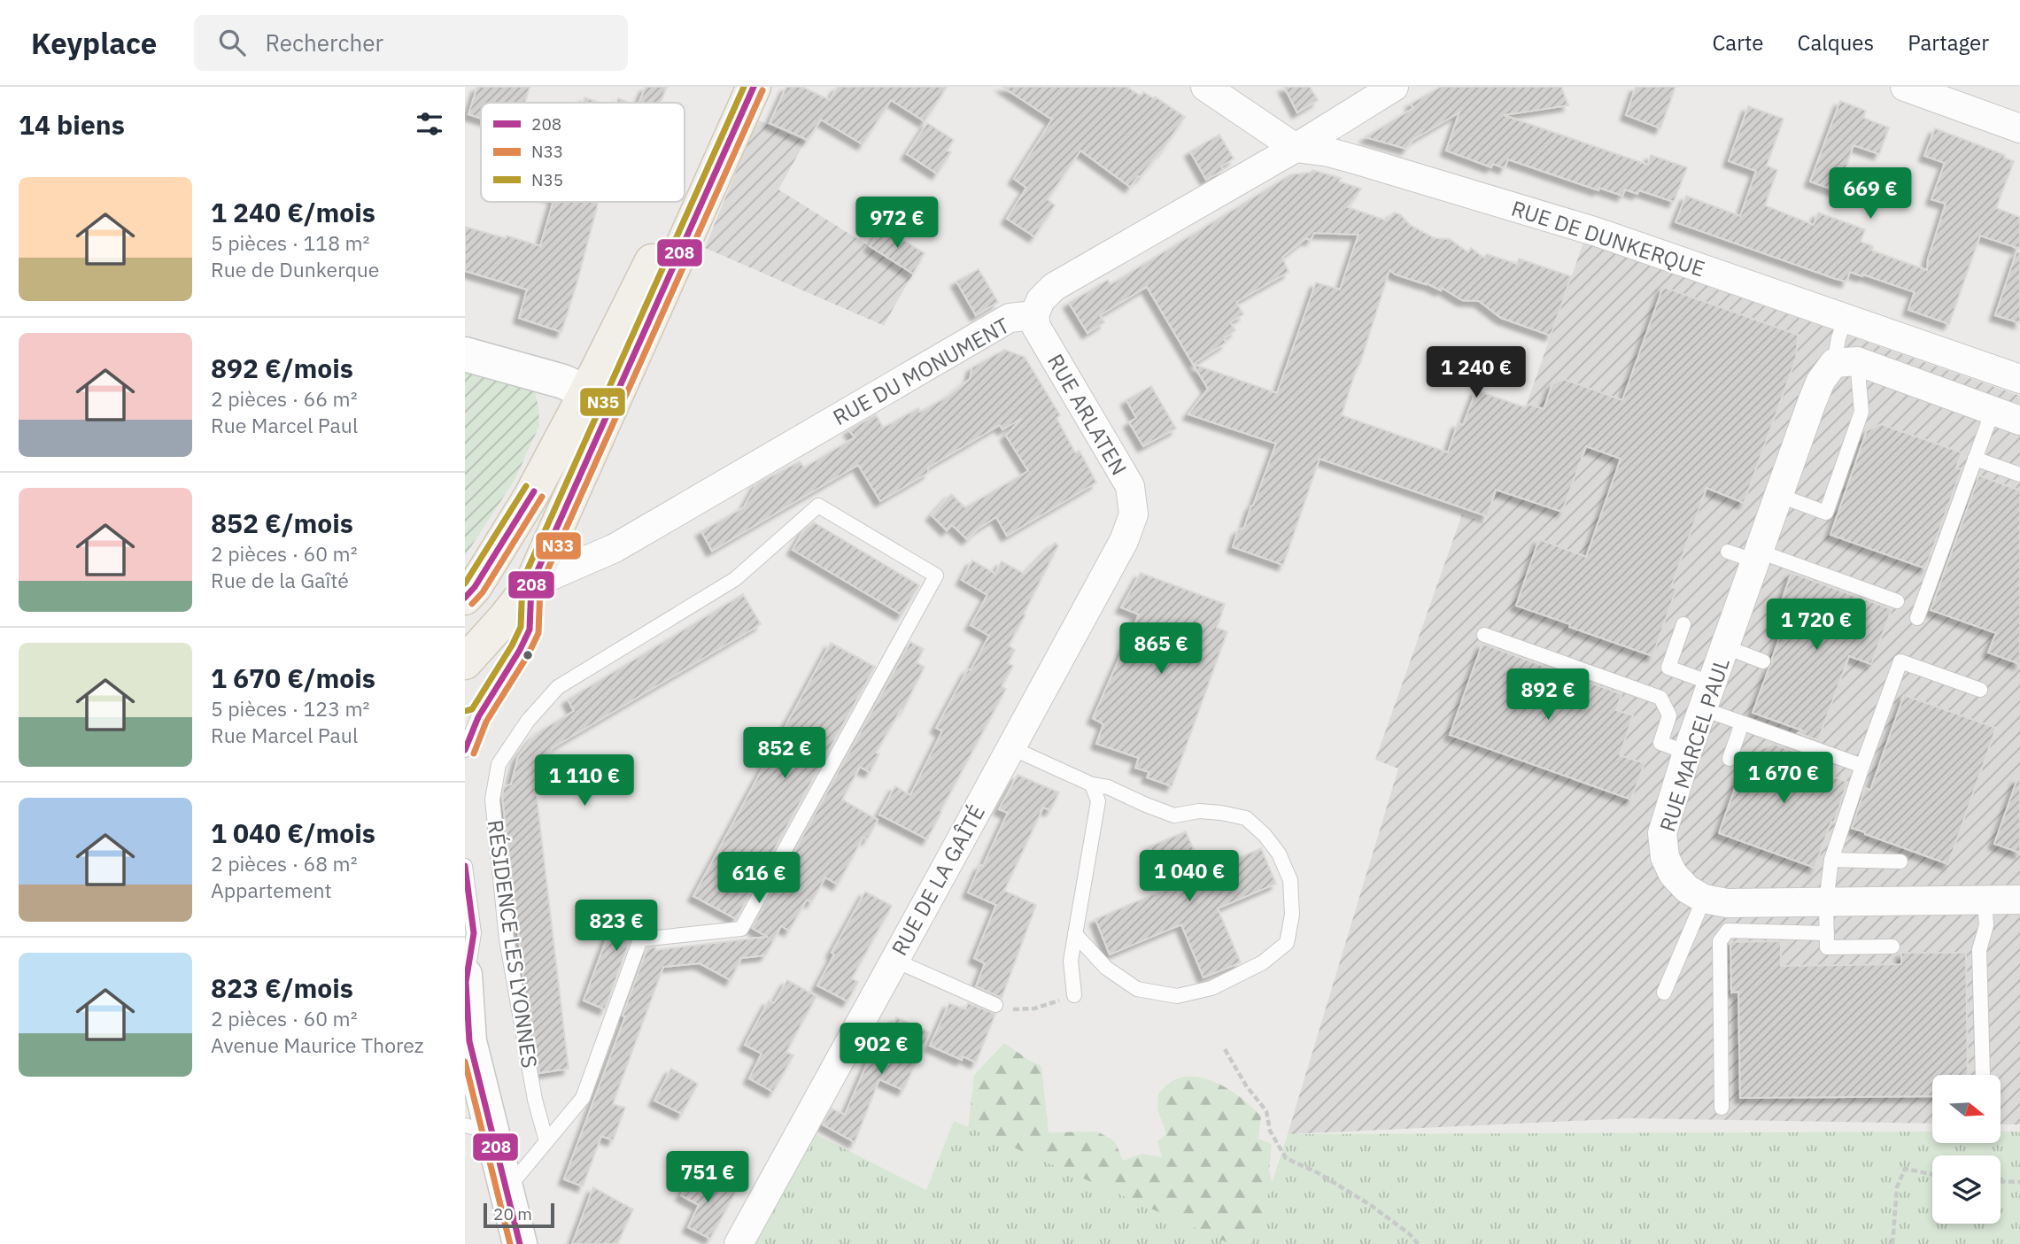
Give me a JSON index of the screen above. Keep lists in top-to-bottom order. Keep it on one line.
{"streets":{"street":["RUE DE DUNKERQUE","RUE DU MONUMENT","RUE ARLATEN","RUE MARCEL PAUL","RUE DE LA GAÎTÉ"],"lane":["RÉSIDENCE LES LYONNES"]},"crossings":[["RUE DE DUNKERQUE","RUE DU MONUMENT"],["RUE DU MONUMENT","RUE ARLATEN"],["RUE ARLATEN","RUE DE LA GAÎTÉ"]],"lines":["transit line 208","transit line N35","transit line N33"],"legend":["208","N33","N35"],"scale_bar":"20 m","north":"right","page":{"header":"Keyplace","search":"Rechercher","nav":["Carte","Calques","Partager"],"heading":"14 biens","list":[{"name":"1 240 €/mois","note":"5 pièces · 118 m² · Rue de Dunkerque"},{"name":"892 €/mois","note":"2 pièces · 66 m² · Rue Marcel Paul"},{"name":"852 €/mois","note":"2 pièces · 60 m² · Rue de la Gaîté"},{"name":"1 670 €/mois","note":"5 pièces · 123 m² · Rue Marcel Paul"},{"name":"1 040 €/mois","note":"2 pièces · 68 m² · Appartement"},{"name":"823 €/mois","note":"2 pièces · 60 m² · Avenue Maurice Thorez"}],"price":["669 €","972 €","1 240 €","1 720 €","865 €","892 €","852 €","1 670 €","1 110 €","1 040 €","616 €","823 €","902 €","751 €"],"scale":"20 m"}}
